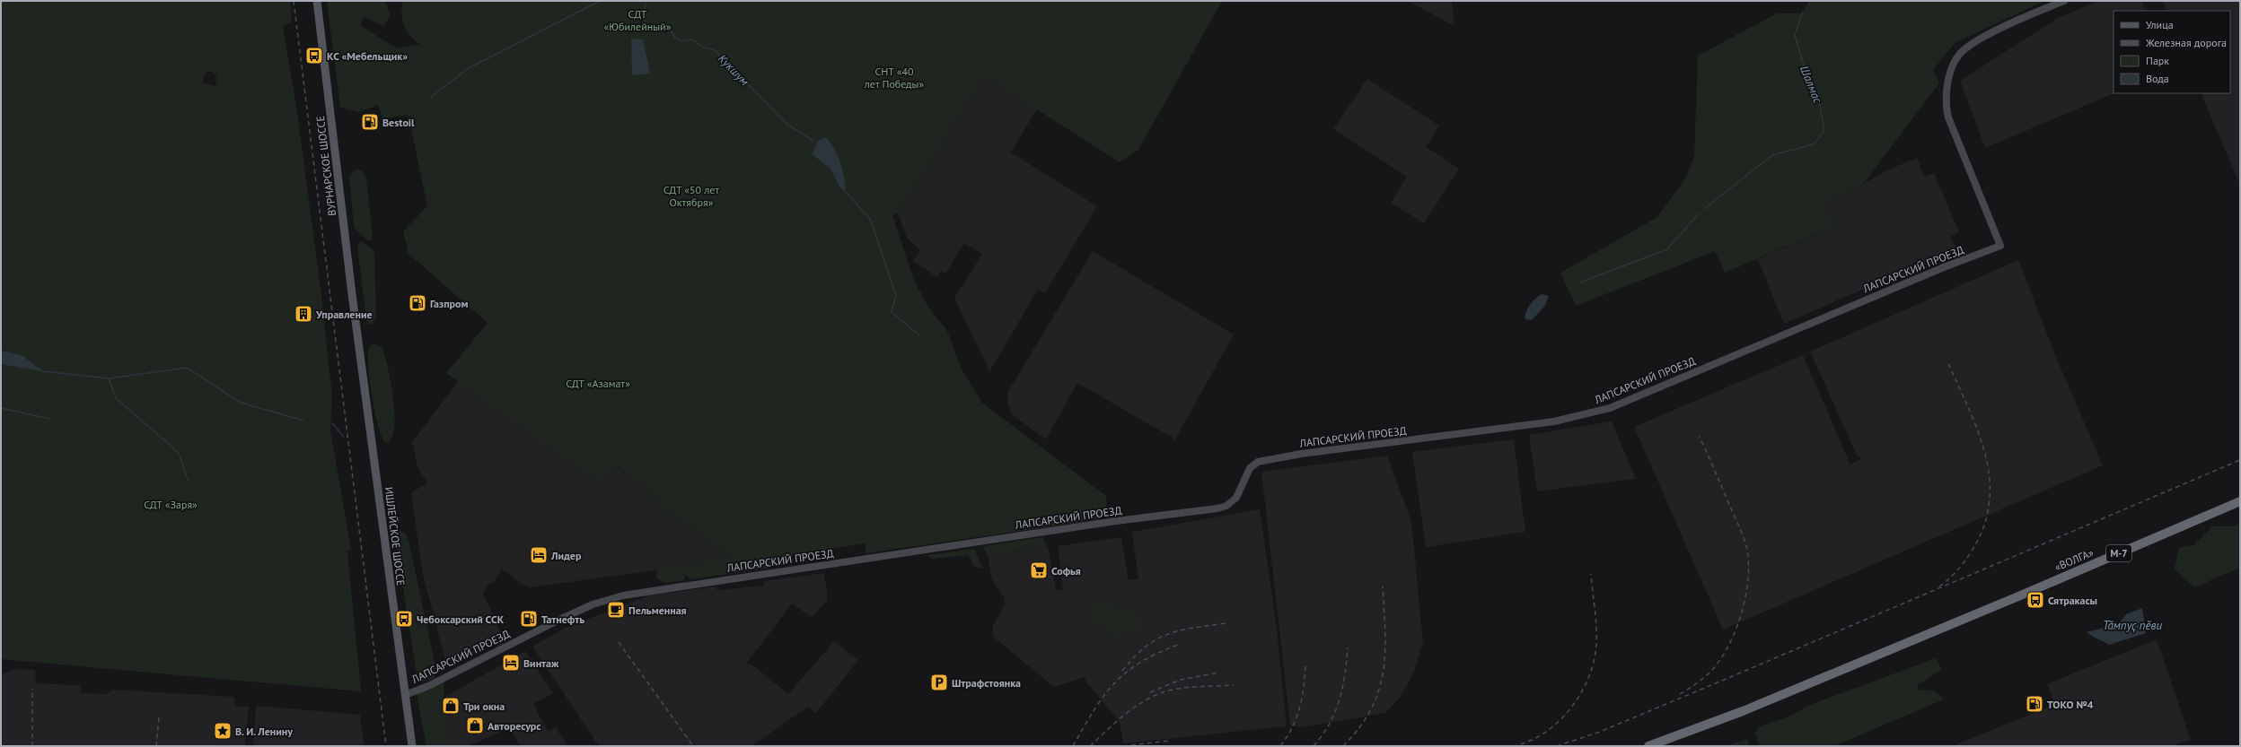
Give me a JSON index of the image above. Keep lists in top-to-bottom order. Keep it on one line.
{"streets":{"highway":["М-7","«ВОЛГА»"],"main road":["ВУРНАРСКОЕ ШОССЕ","ИШЛЕЙСКОЕ ШОССЕ"],"street":["ЛАПСАРСКИЙ ПРОЕЗД"]},"crossings":[["ВУРНАРСКОЕ ШОССЕ","ИШЛЕЙСКОЕ ШОССЕ"],["ЛАПСАРСКИЙ ПРОЕЗД","ИШЛЕЙСКОЕ ШОССЕ"]],"water":["Кукшум","Шалмас","Тӑмпуҫ пӗви"],"parks":["СДТ «Юбилейный»","СНТ «40 лет Победы»","СДТ «50 лет Октября»","СДТ «Азамат»","СДТ «Заря»"],"places":{"bus stop":["КС «Мебельщик»","Сятракасы","Чебоксарский ССК"],"fuel station":["Bestoil","Газпром","Татнефть","ТОКО №4"],"building":["Управление"],"hotel":["Лидер","Винтаж"],"supermarket":["Софья"],"cafe":["Пельменная"],"parking":["Штрафстоянка"],"shop":["Три окна","Авторесурс"],"place":["В. И. Ленину"]},"legend":["Улица","Железная дорога","Парк","Вода"]}
